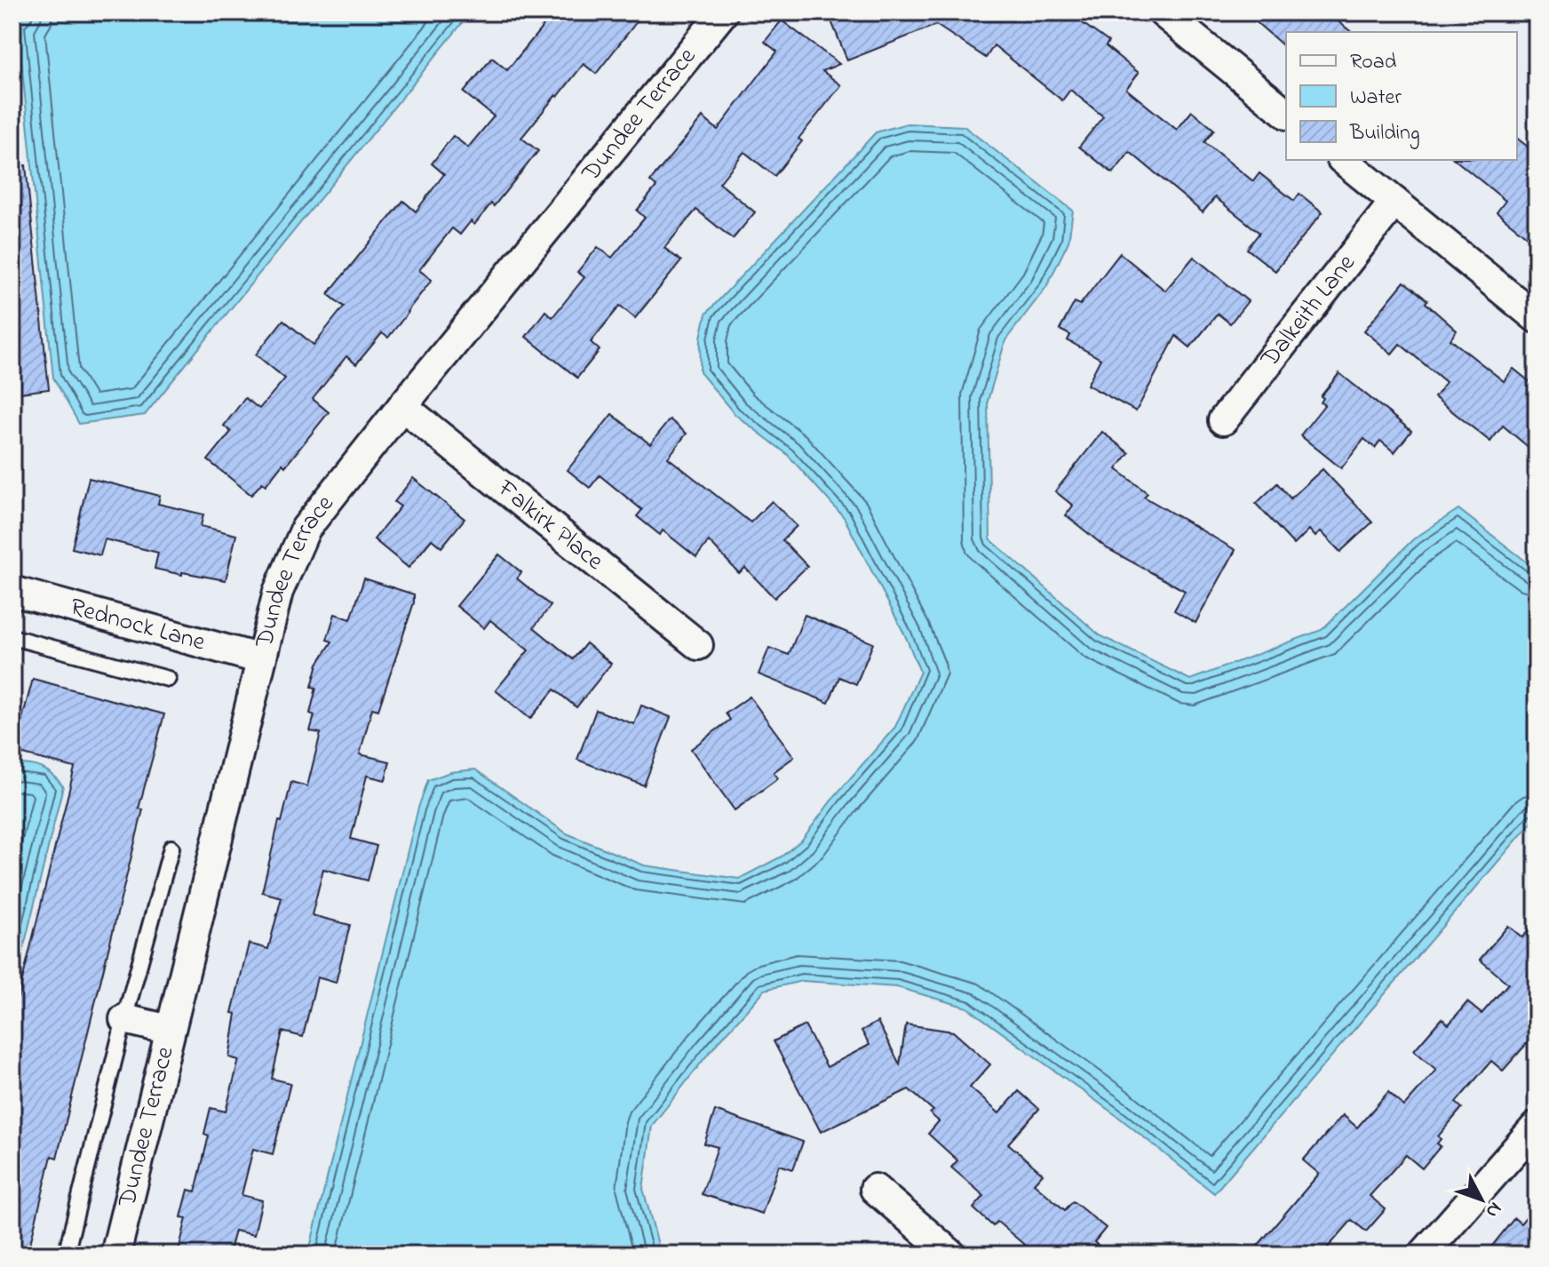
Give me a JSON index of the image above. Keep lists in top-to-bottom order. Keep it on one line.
{"streets":{"street":["Dundee Terrace","Dalkeith Lane","Falkirk Place","Rednock Lane"]},"crossings":[["Dundee Terrace","Falkirk Place"],["Dundee Terrace","Rednock Lane"]],"legend":["Road","Water","Building"],"north":"bottom right"}
